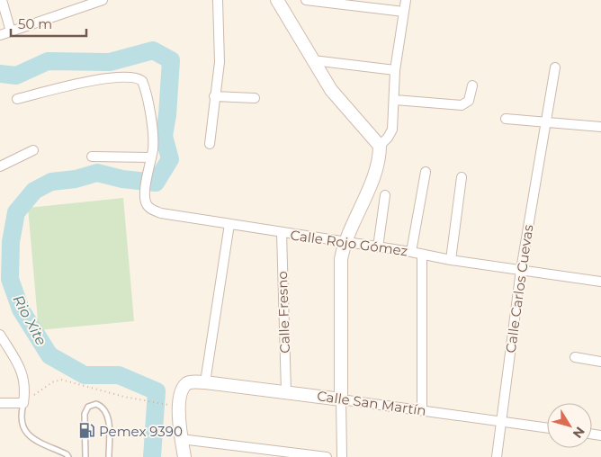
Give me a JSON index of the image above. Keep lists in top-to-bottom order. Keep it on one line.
{"streets":{"street":["Calle Rojo Gómez","Calle Carlos Cuevas","Calle Fresno","Calle San Martín"]},"crossings":[["Calle Rojo Gómez","Calle Carlos Cuevas"],["Calle Rojo Gómez","Calle Fresno"],["Calle Carlos Cuevas","Calle San Martín"],["Calle Fresno","Calle San Martín"]],"water":["Rio Xite"],"places":{"fuel station":["Pemex 9390"]},"scale_bar":"50 m","north":"bottom right"}
